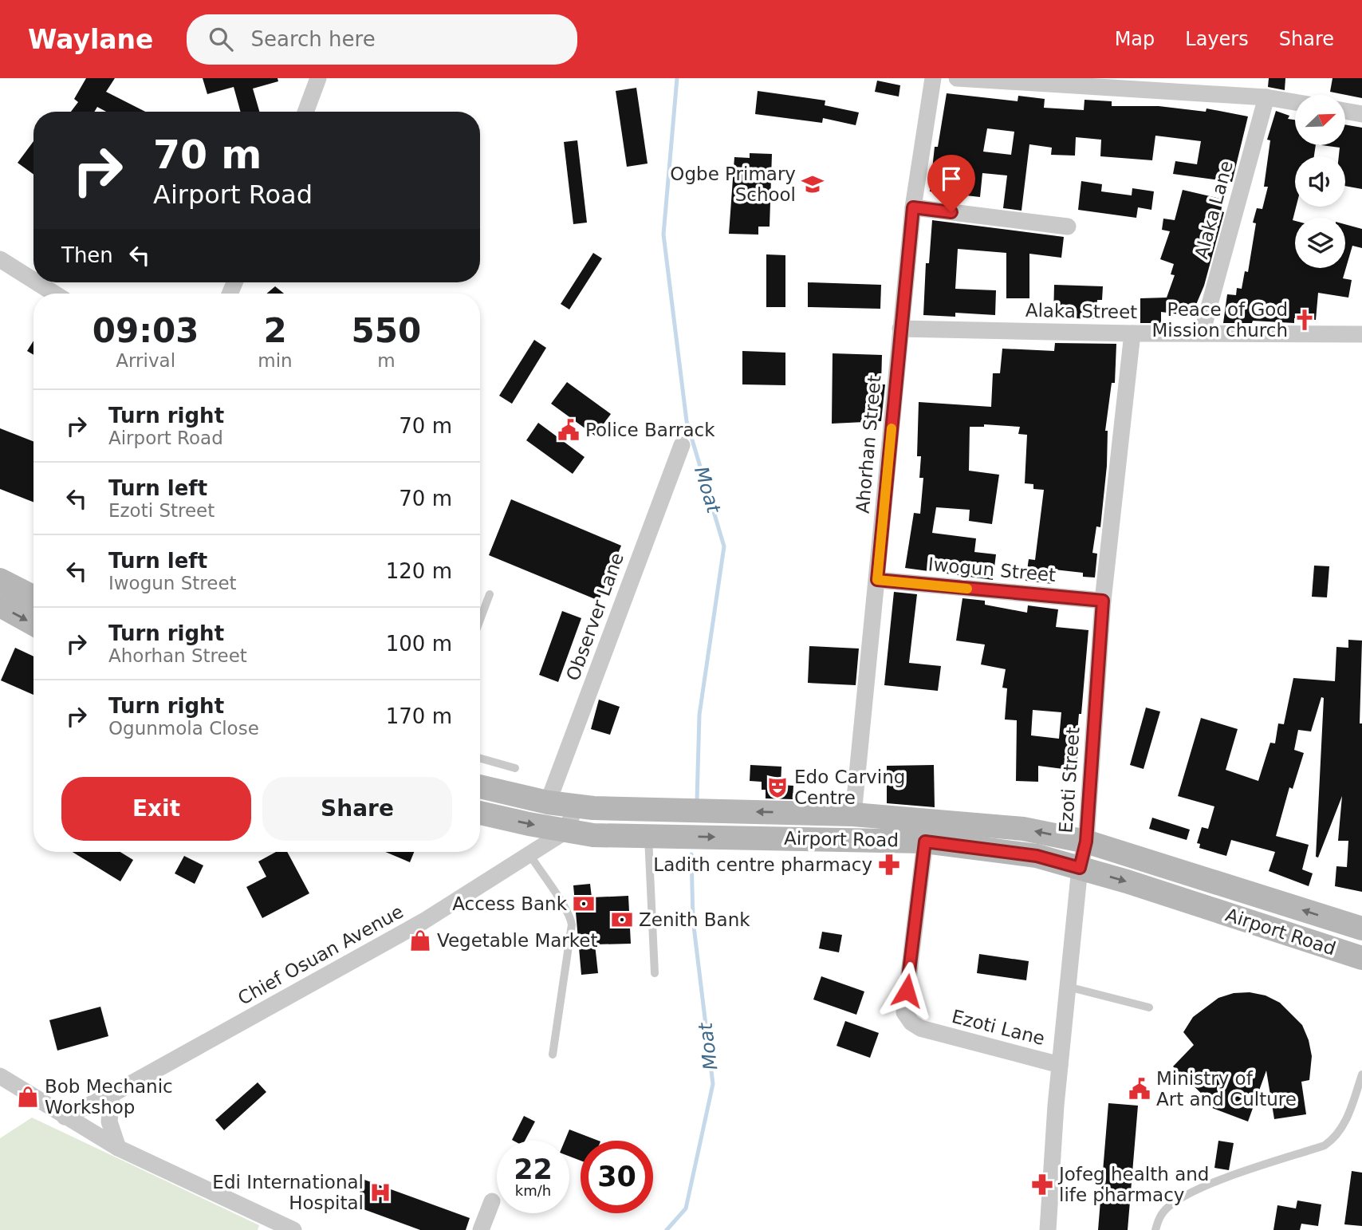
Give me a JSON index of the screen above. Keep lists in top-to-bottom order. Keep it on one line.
{"streets":{"main road":["Airport Road"],"street":["Alaka Lane","Alaka Street","Ahorhan Street","Iwogun Street","Observer Lane","Ezoti Street","Chief Osuan Avenue","Ezoti Lane"]},"crossings":[["Alaka Lane","Alaka Street"],["Alaka Street","Ahorhan Street"],["Alaka Street","Ezoti Street"],["Ahorhan Street","Iwogun Street"],["Ahorhan Street","Airport Road"],["Iwogun Street","Ezoti Street"],["Observer Lane","Airport Road"],["Ezoti Street","Airport Road"],["Ezoti Street","Ezoti Lane"],["Airport Road","Chief Osuan Avenue"],["Airport Road","Ezoti Lane"]],"water":["Moat"],"places":{"school or university":["Ogbe Primary School"],"church":["Peace of God Mission church"],"public building":["Police Barrack","Ministry of Art and Culture"],"theatre":["Edo Carving Centre"],"pharmacy":["Ladith centre pharmacy","Jofeg health and life pharmacy"],"bank":["Access Bank","Zenith Bank"],"shop":["Vegetable Market","Bob Mechanic Workshop"],"hospital":["Edi International Hospital"]},"north":"top right","page":{"header":"Waylane","search":"Search here","nav":["Map","Layers","Share"],"turn":["70 m","Airport Road"],"then":"Then","eta":["09:03","Arrival","2","min","550","m"],"list":[{"name":"Turn right","note":"Airport Road","value":"70 m"},{"name":"Turn left","note":"Ezoti Street","value":"70 m"},{"name":"Turn left","note":"Iwogun Street","value":"120 m"},{"name":"Turn right","note":"Ahorhan Street","value":"100 m"},{"name":"Turn right","note":"Ogunmola Close","value":"170 m"}],"buttons":["Exit","Share"],"speed":"22 km/h","limit":"30"}}
